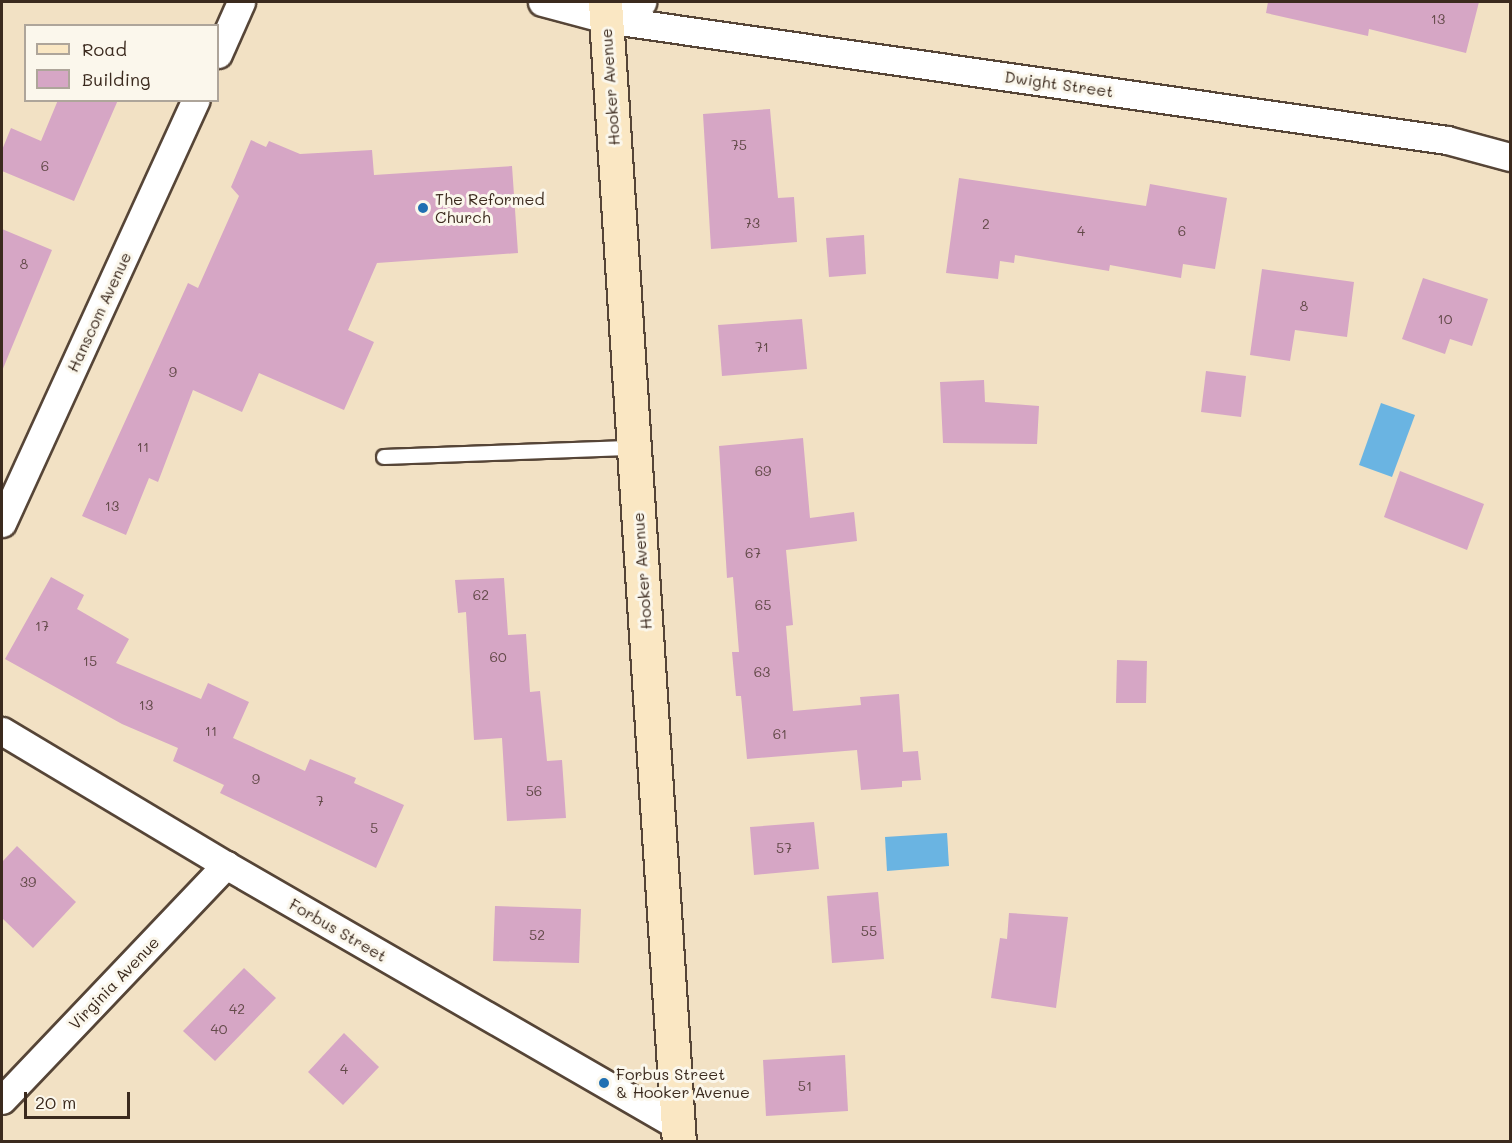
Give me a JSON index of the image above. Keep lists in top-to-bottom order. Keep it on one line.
{"streets":{"street":["Dwight Street","Hooker Avenue","Hanscom Avenue","Forbus Street","Virginia Avenue"]},"crossings":[["Dwight Street","Hooker Avenue"],["Hooker Avenue","Forbus Street"],["Forbus Street","Virginia Avenue"]],"places":["The Reformed Church","Forbus Street & Hooker Avenue"],"house_numbers":["13","75","6","73","2","4","6","8","8","10","71","9","11","69","13","67","62","65","17","60","15","63","13","11","61","9","56","7","5","57","39","55","52","42","40","4","51"],"legend":["Road","Building"],"scale_bar":"20 m"}
